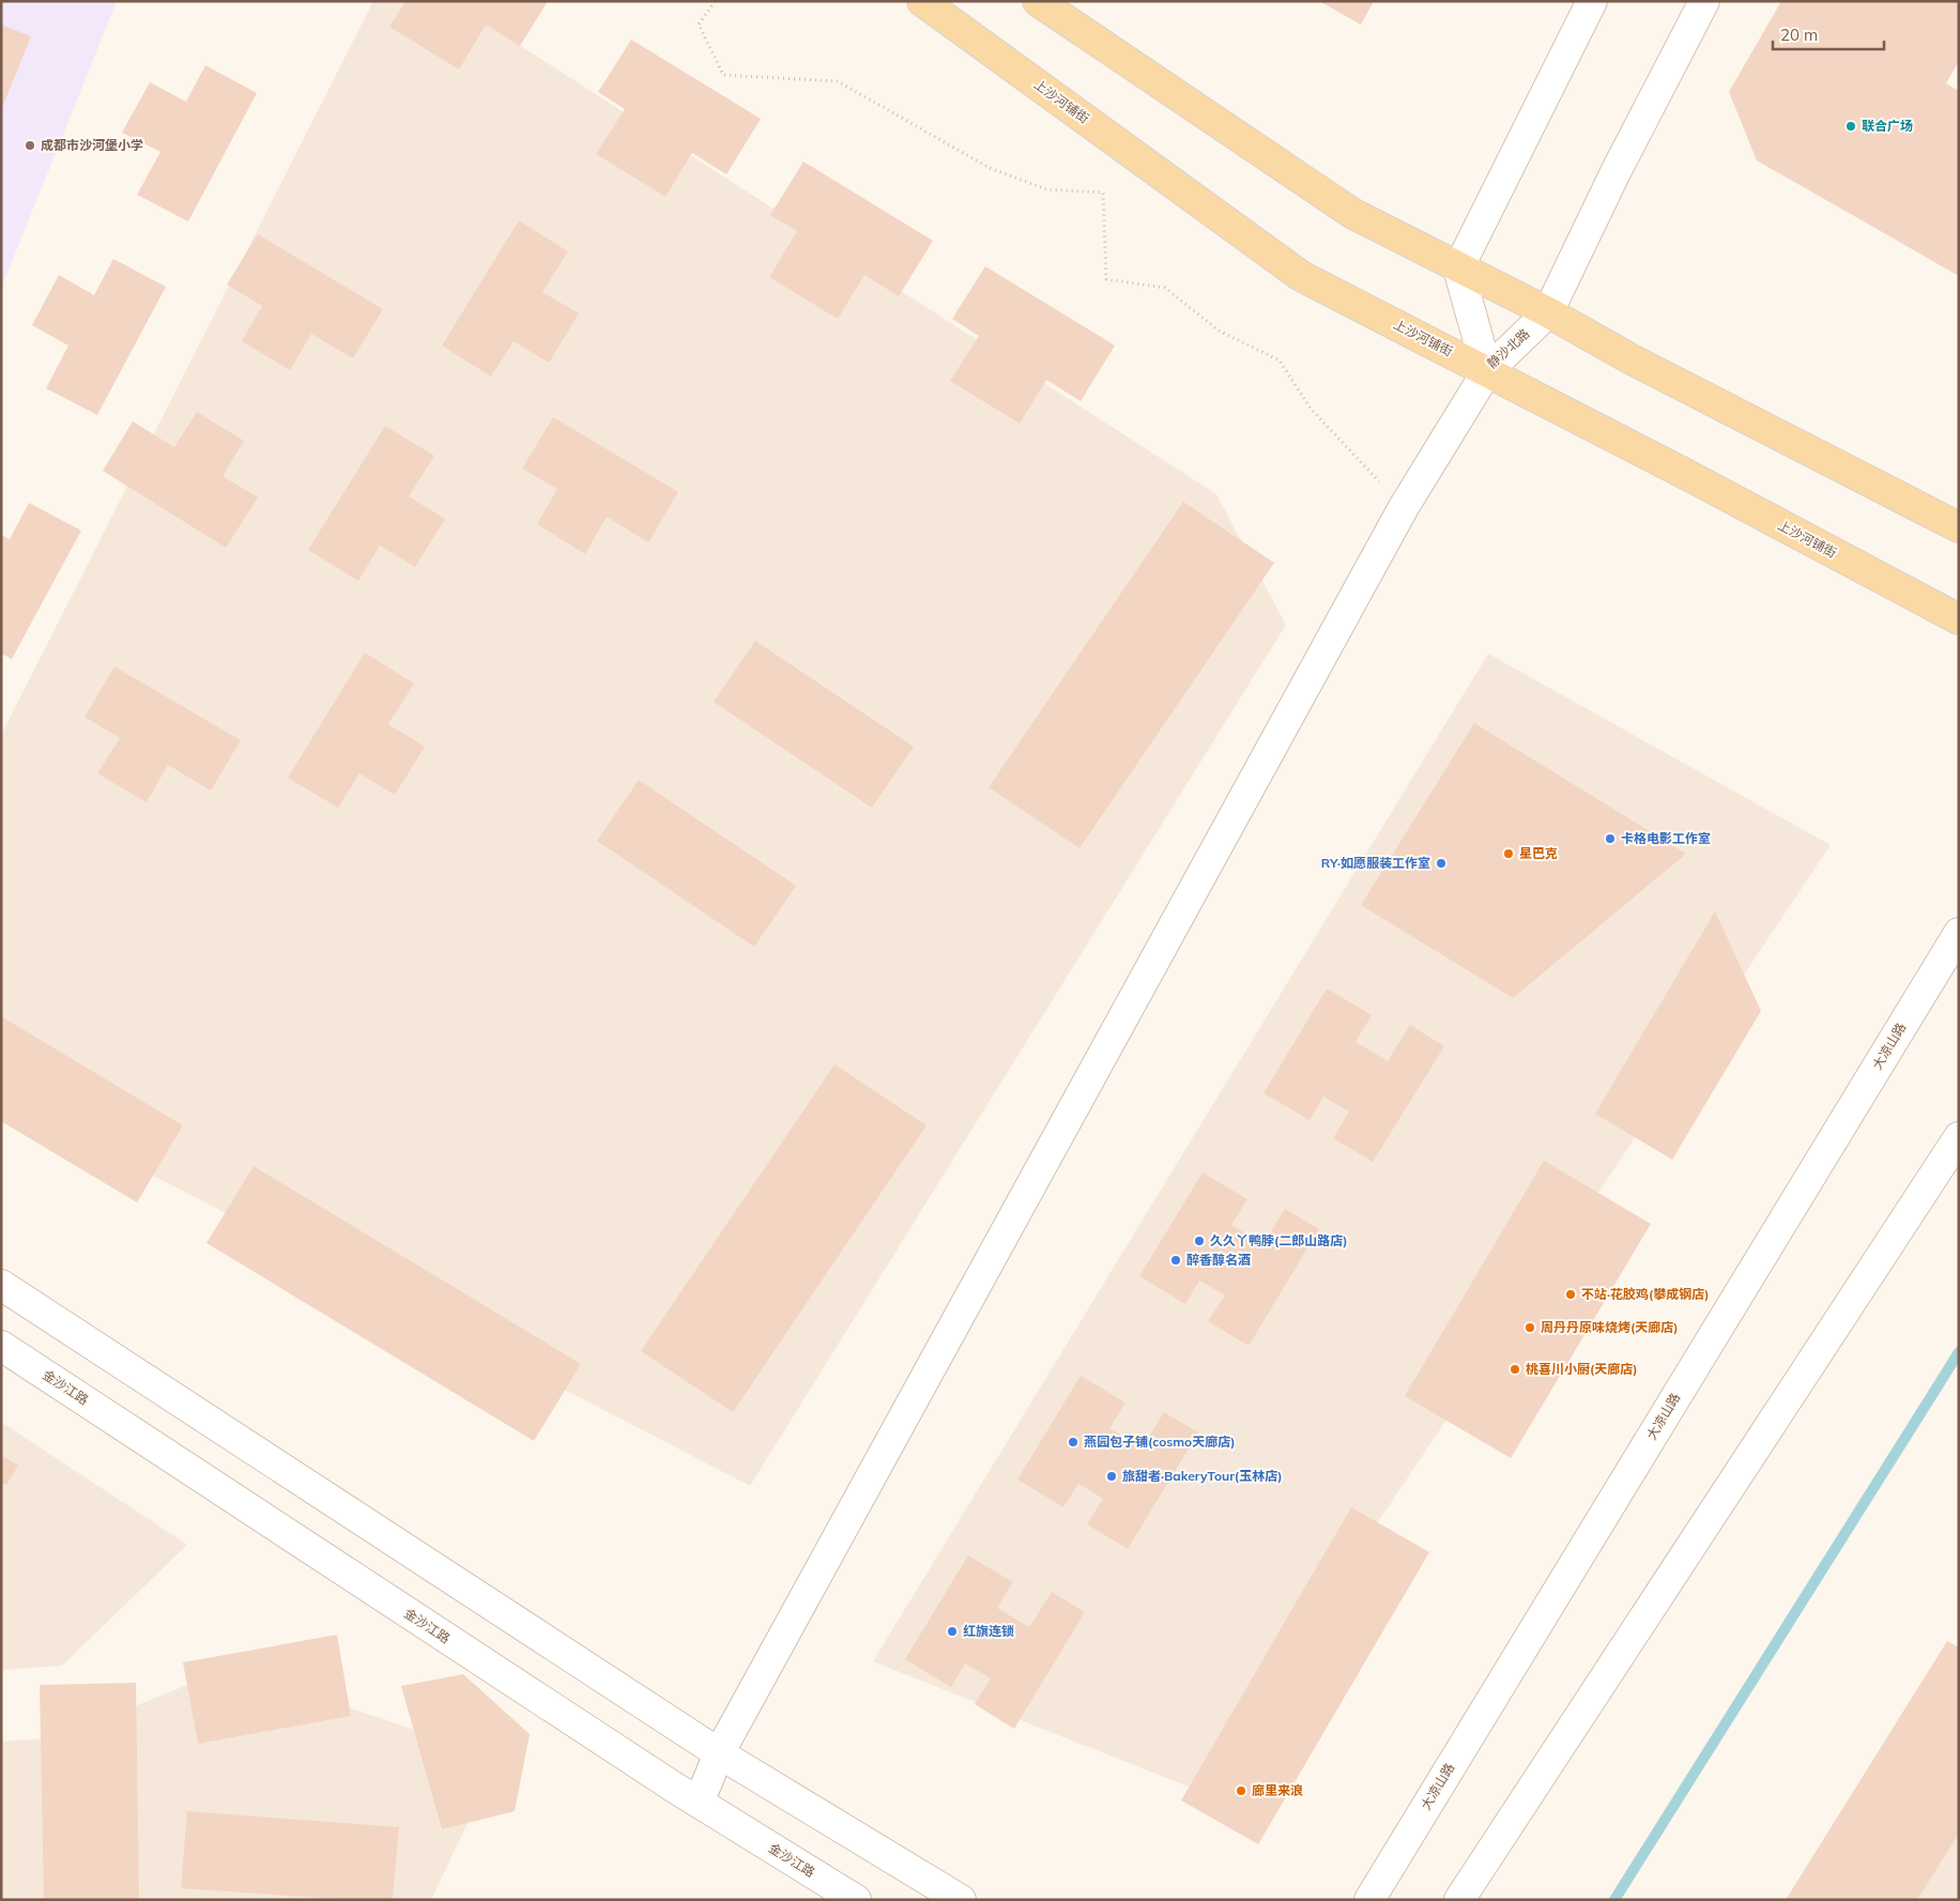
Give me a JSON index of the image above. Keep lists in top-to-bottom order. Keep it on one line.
{"streets":{"main road":["上沙河铺街"],"street":["静沙北路","大凉山路","金沙江路"]},"crossings":[["上沙河铺街","静沙北路"]],"places":["联合广场","成都市沙河堡小学","卡格电影工作室","星巴克","RY·如愿服装工作室","久久丫鸭脖(二郎山路店)","醉香醇名酒","不站·花胶鸡(攀成钢店)","周丹丹原味烧烤(天廊店)","桃喜川小厨(天廊店)","燕园包子铺(cosmo天廊店)","旅甜者·BakeryTour(玉林店)","红旗连锁","廊里来浪"],"scale_bar":"20 m"}
